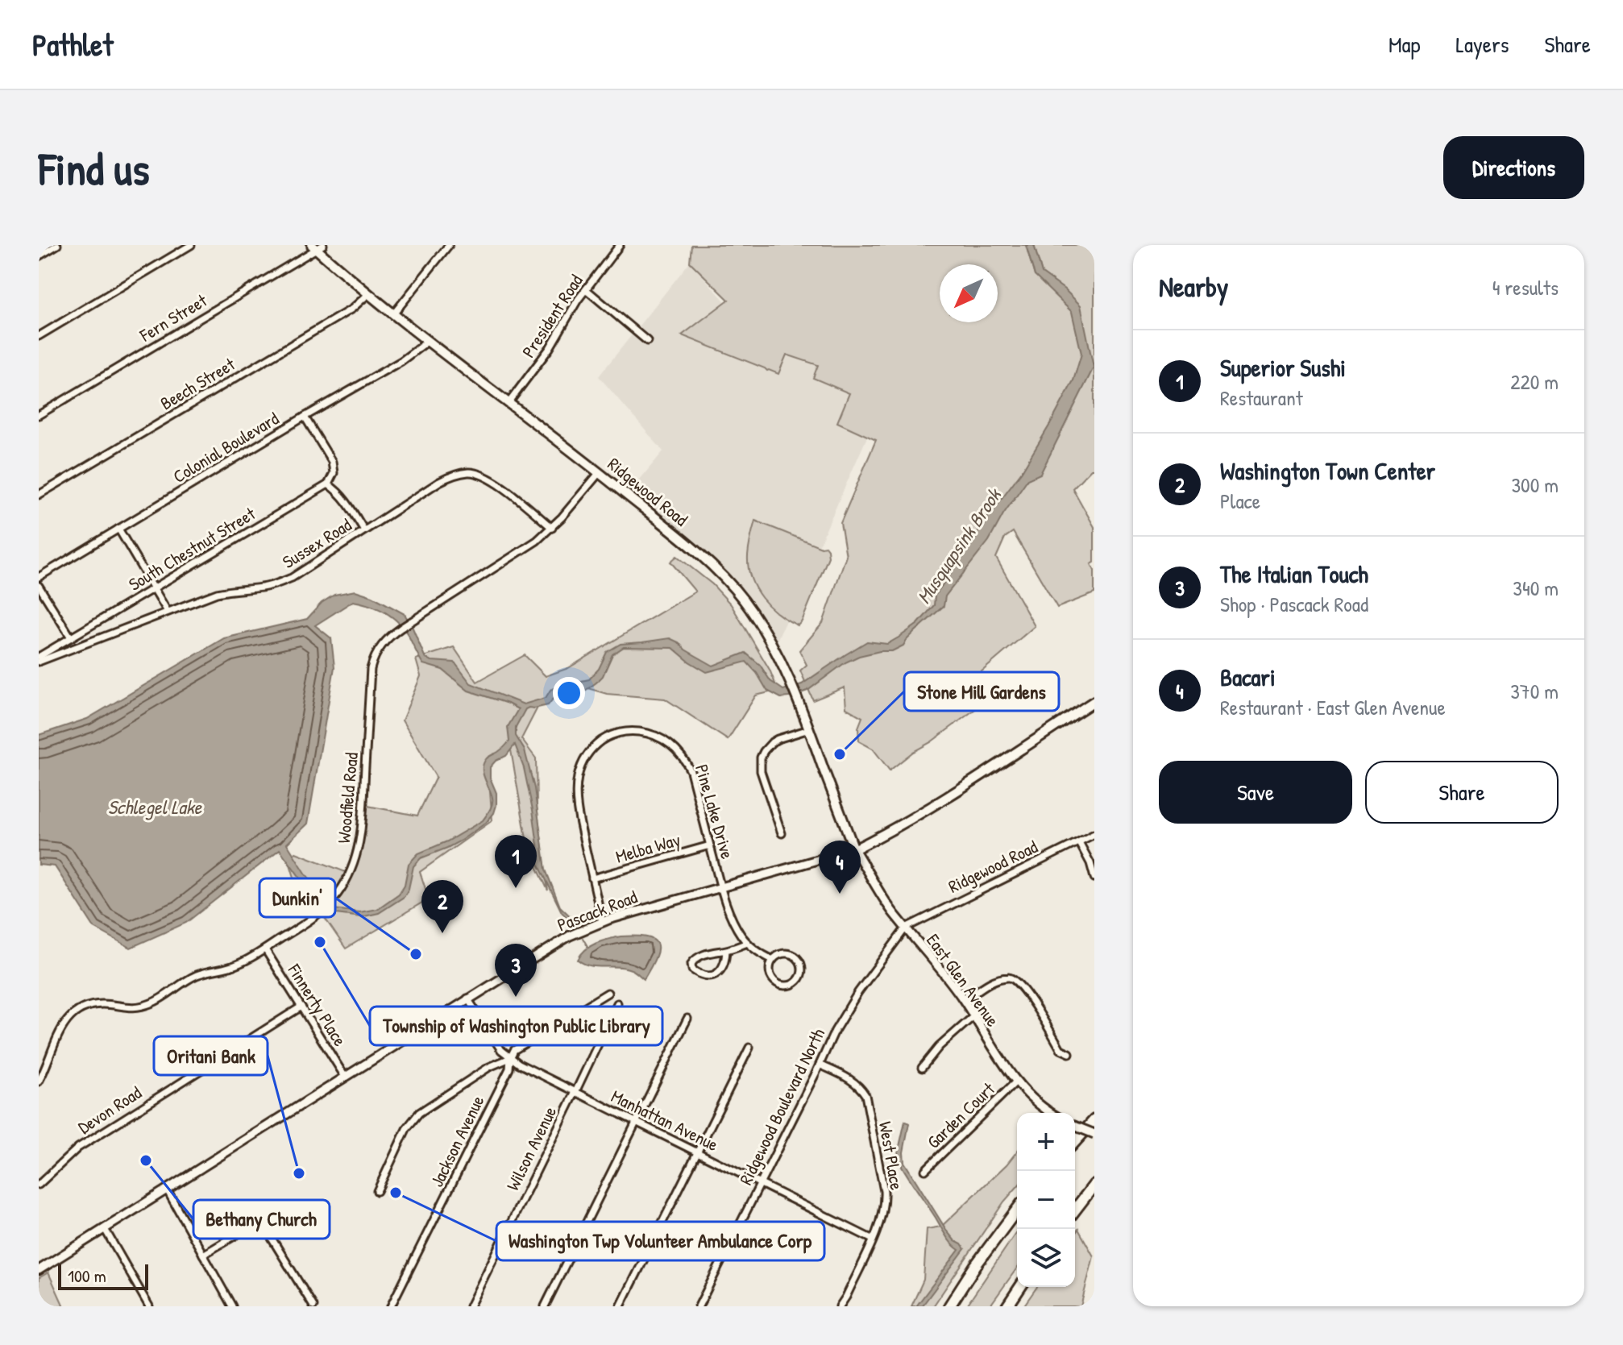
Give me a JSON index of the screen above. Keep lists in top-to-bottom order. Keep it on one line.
{"streets":{"main road":["Ridgewood Road","Pascack Road"],"street":["President Road","Fern Street","Beech Street","Colonial Boulevard","Sussex Road","South Chestnut Street","Woodfield Road","Pine Lake Drive","Melba Way","East Glen Avenue","Finnerty Place","Ridgewood Boulevard North","Devon Road","Garden Court","Manhattan Avenue","Jackson Avenue","Wilson Avenue","West Place"]},"crossings":[["President Road","Ridgewood Road"],["Fern Street","Ridgewood Road"],["Beech Street","Ridgewood Road"],["Colonial Boulevard","Ridgewood Road"],["Ridgewood Road","Woodfield Road"],["Ridgewood Road","Pascack Road"],["Ridgewood Road","East Glen Avenue"],["Ridgewood Road","Ridgewood Boulevard North"],["Sussex Road","Woodfield Road"],["Woodfield Road","Finnerty Place"],["Pine Lake Drive","Melba Way"],["Pine Lake Drive","Pascack Road"],["Pascack Road","East Glen Avenue"],["Pascack Road","Finnerty Place"],["Pascack Road","Manhattan Avenue"],["East Glen Avenue","Ridgewood Boulevard North"],["East Glen Avenue","Garden Court"],["Finnerty Place","Devon Road"],["Ridgewood Boulevard North","Manhattan Avenue"],["Ridgewood Boulevard North","West Place"],["Manhattan Avenue","Jackson Avenue"],["Manhattan Avenue","Wilson Avenue"],["Manhattan Avenue","West Place"]],"water":["Musquapsink Brook","Schlegel Lake"],"places":["Stone Mill Gardens","Township of Washington Public Library","Dunkin'","Bethany Church","Oritani Bank","Washington Twp Volunteer Ambulance Corp"],"scale_bar":"100 m","north":"bottom left","page":{"header":"Pathlet","nav":["Map","Layers","Share"],"buttons":["Directions",["Save","Share"]],"title":"Find us","heading":["Nearby","4 results"],"list":[{"mark":"1","name":"Superior Sushi","note":"Restaurant","value":"220 m"},{"mark":"2","name":"Washington Town Center","note":"Place","value":"300 m"},{"mark":"3","name":"The Italian Touch","note":"Shop · Pascack Road","value":"340 m"},{"mark":"4","name":"Bacari","note":"Restaurant · East Glen Avenue","value":"370 m"}],"pins":["1","4","2","3"],"map_buttons":["+","−"],"scale":"100 m"}}
